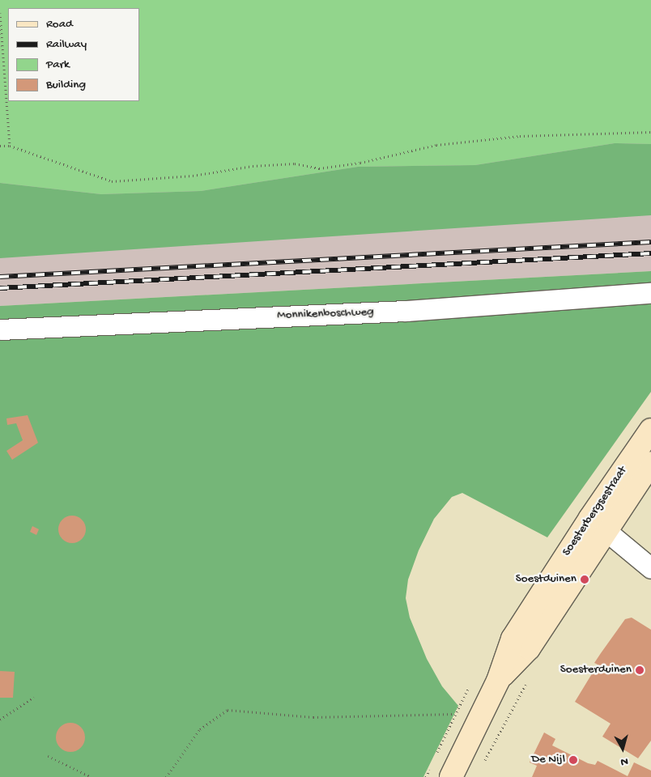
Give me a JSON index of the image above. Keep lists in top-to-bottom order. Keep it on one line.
{"streets":{"main road":["Soesterbergsestraat"],"street":["Monnikenboschweg"]},"places":["Soestduinen","Soesterduinen","De Nijl"],"legend":["Road","Railway","Park","Building"],"north":"bottom"}
